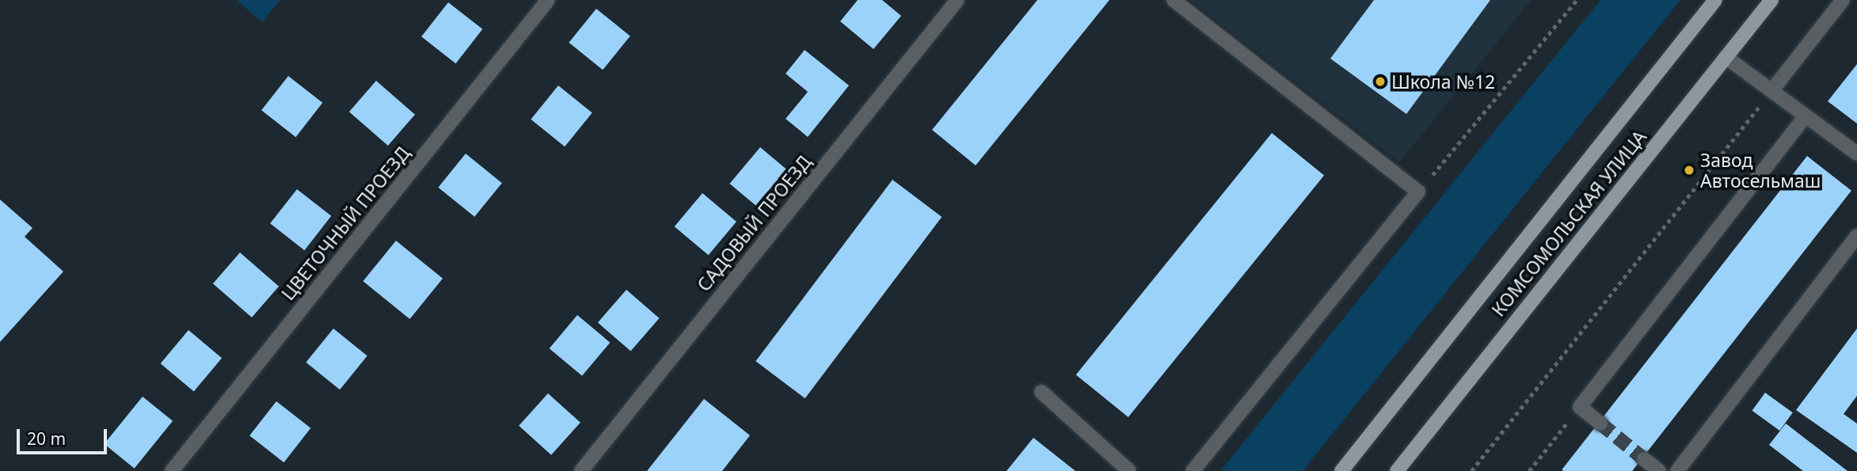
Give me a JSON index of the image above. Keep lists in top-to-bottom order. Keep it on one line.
{"streets":{"main road":["КОМСОМОЛЬСКАЯ УЛИЦА"],"street":["ЦВЕТОЧНЫЙ ПРОЕЗД","САДОВЫЙ ПРОЕЗД"]},"places":["Школа №12","Завод Автосельмаш"],"scale_bar":"20 m"}
